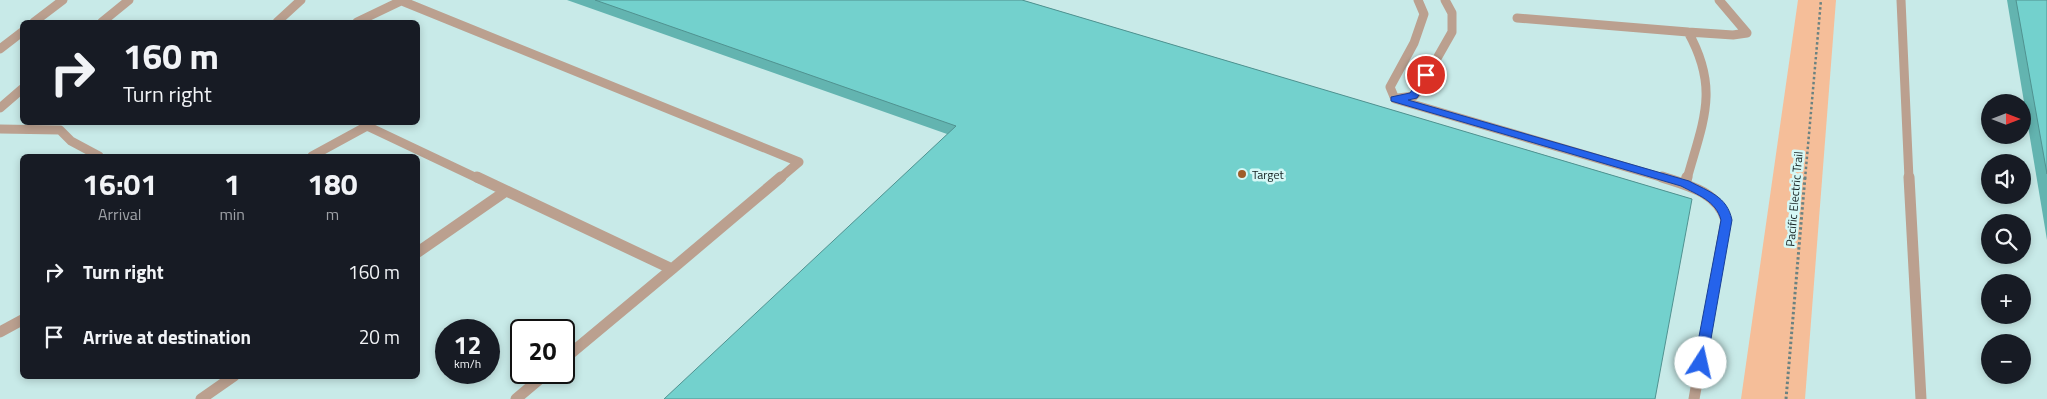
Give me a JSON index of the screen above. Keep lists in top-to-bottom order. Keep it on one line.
{"streets":{"path":["Pacific Electric Trail"]},"places":["Target"],"north":"right","page":{"turn":["160 m","Turn right"],"map_buttons":["+","−"],"eta":["16:01","Arrival","1","min","180","m"],"list":[{"name":"Turn right","value":"160 m"},{"name":"Arrive at destination","value":"20 m"}],"speed":"12 km/h","limit":"20"}}
